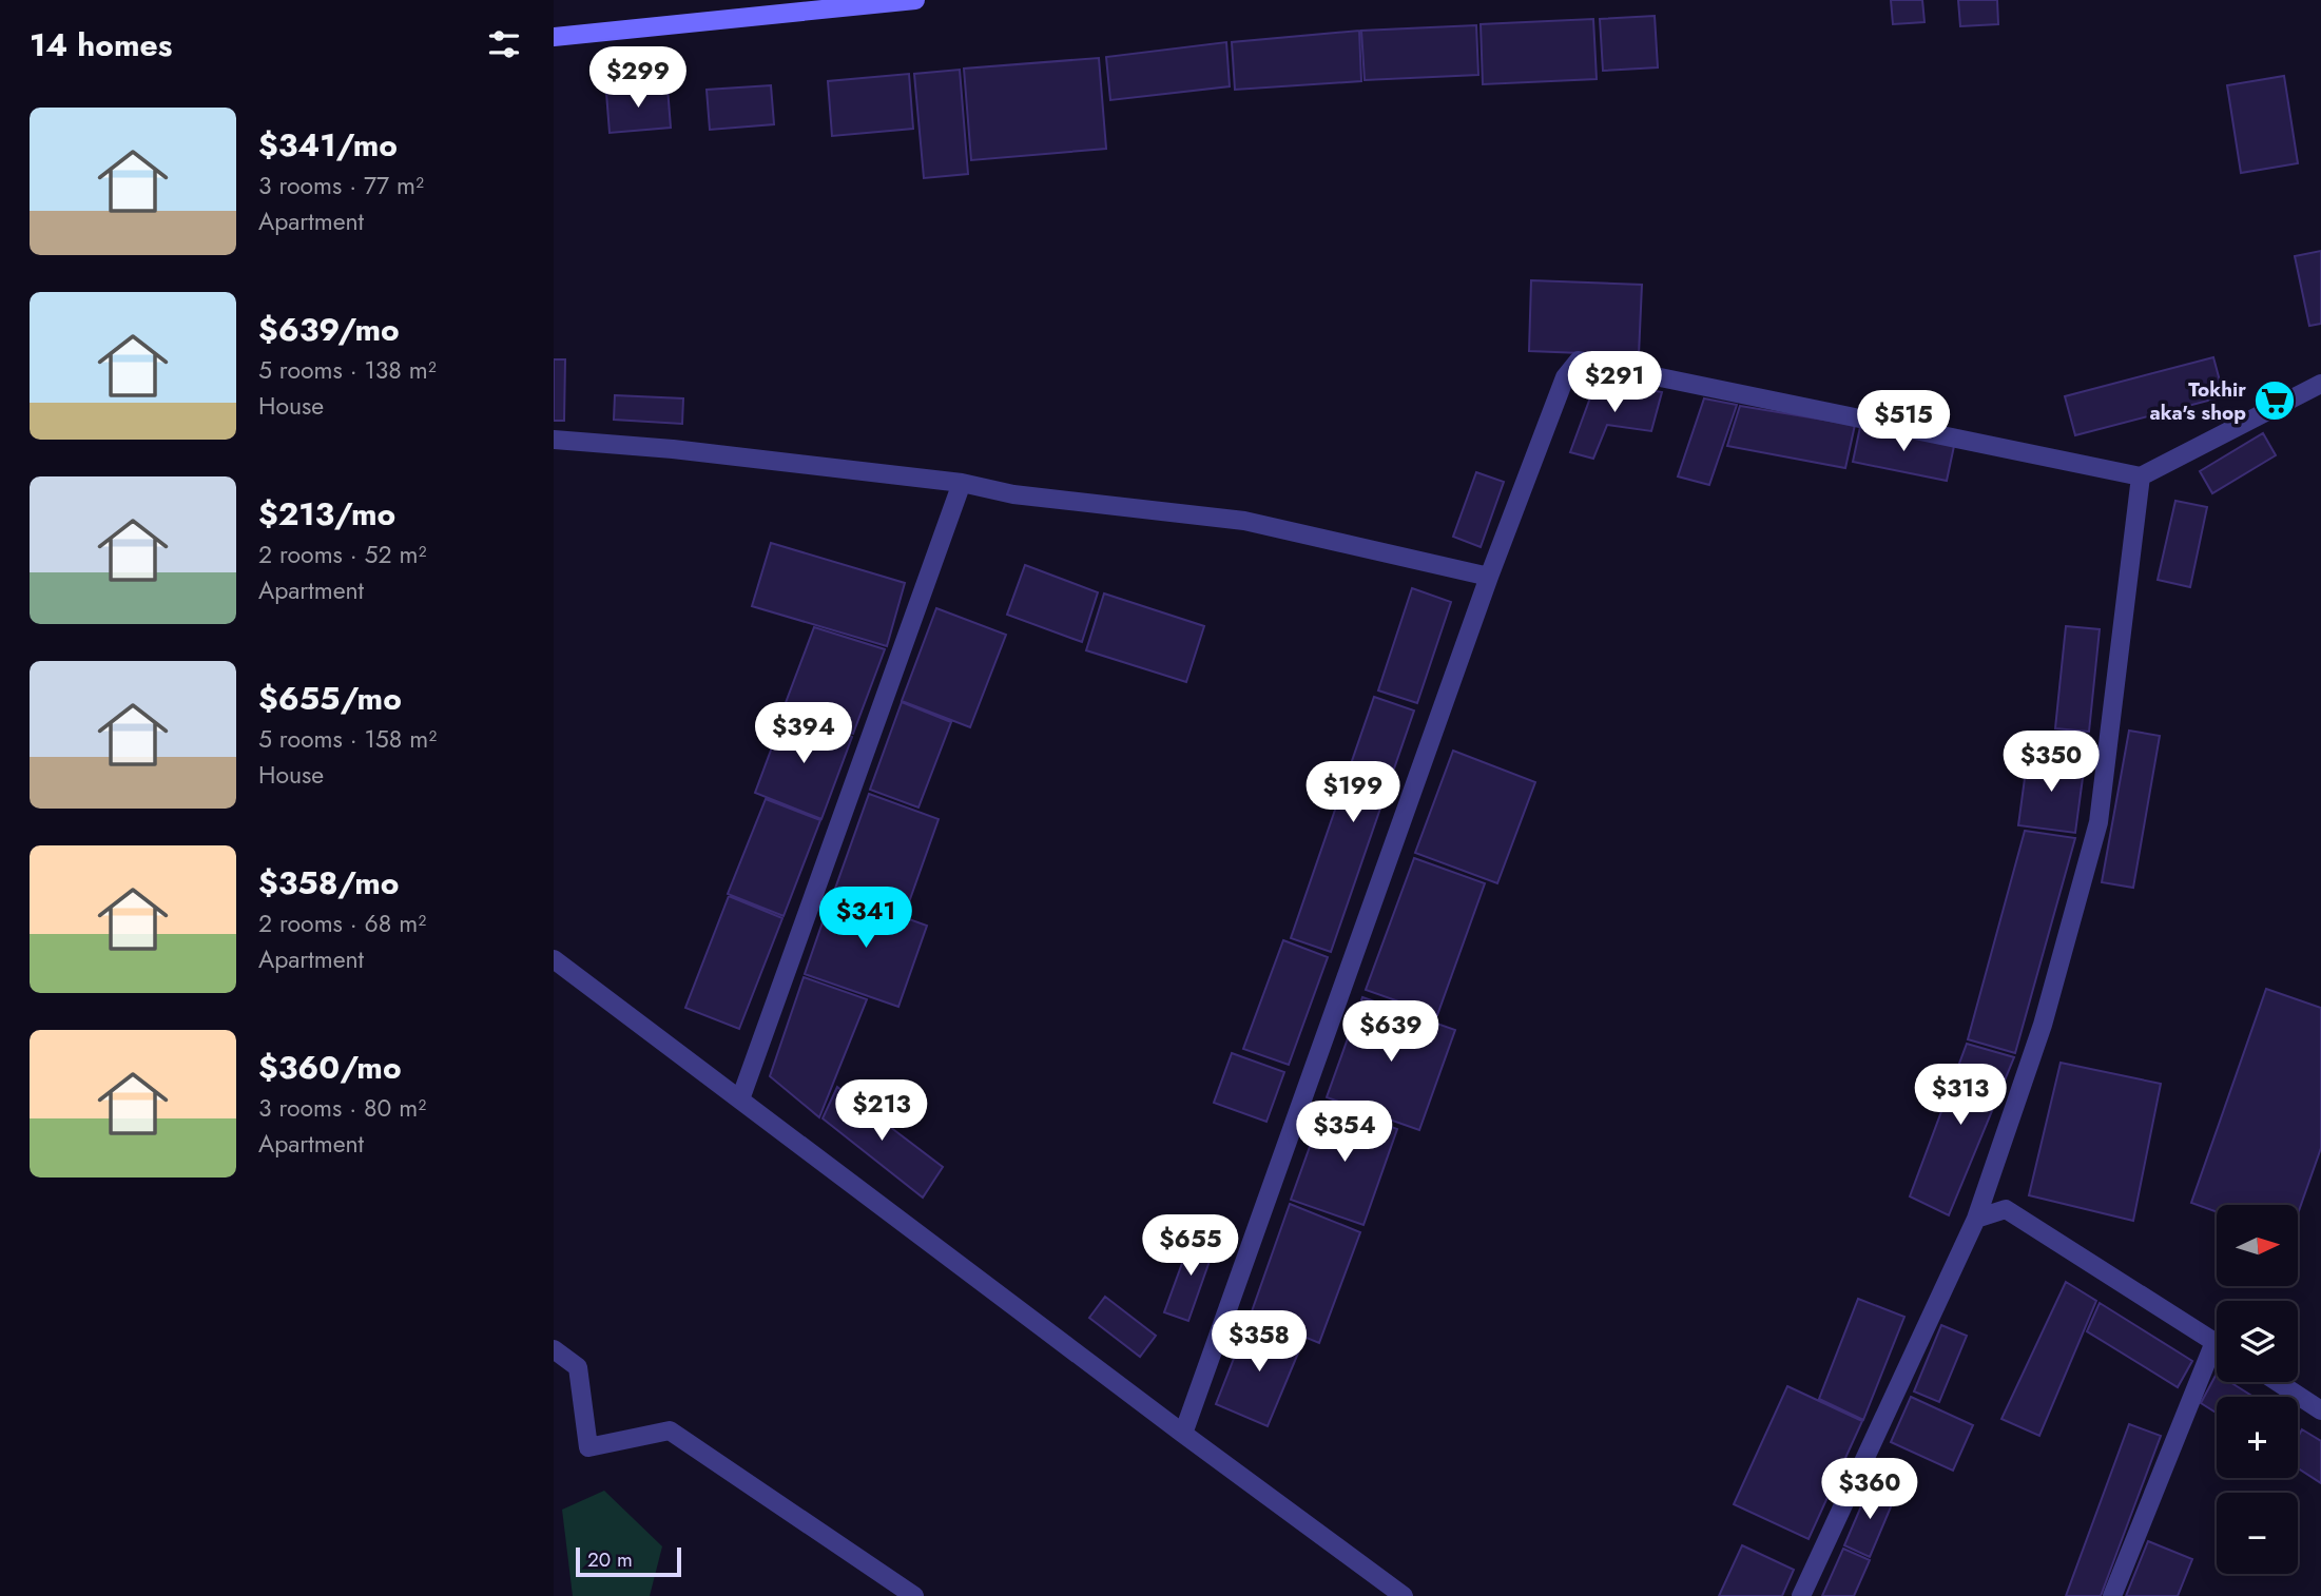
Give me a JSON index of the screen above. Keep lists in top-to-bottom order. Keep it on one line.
{"places":{"supermarket":["Tokhir aka's shop"]},"scale_bar":"20 m","north":"right","page":{"heading":"14 homes","price":["$299","$291","$515","$394","$350","$199","$341","$639","$313","$213","$354","$655","$358","$360"],"list":[{"name":"$341/mo","note":"3 rooms · 77 m² · Apartment"},{"name":"$639/mo","note":"5 rooms · 138 m² · House"},{"name":"$213/mo","note":"2 rooms · 52 m² · Apartment"},{"name":"$655/mo","note":"5 rooms · 158 m² · House"},{"name":"$358/mo","note":"2 rooms · 68 m² · Apartment"},{"name":"$360/mo","note":"3 rooms · 80 m² · Apartment"}],"map_buttons":["+","−"],"scale":"20 m"}}
